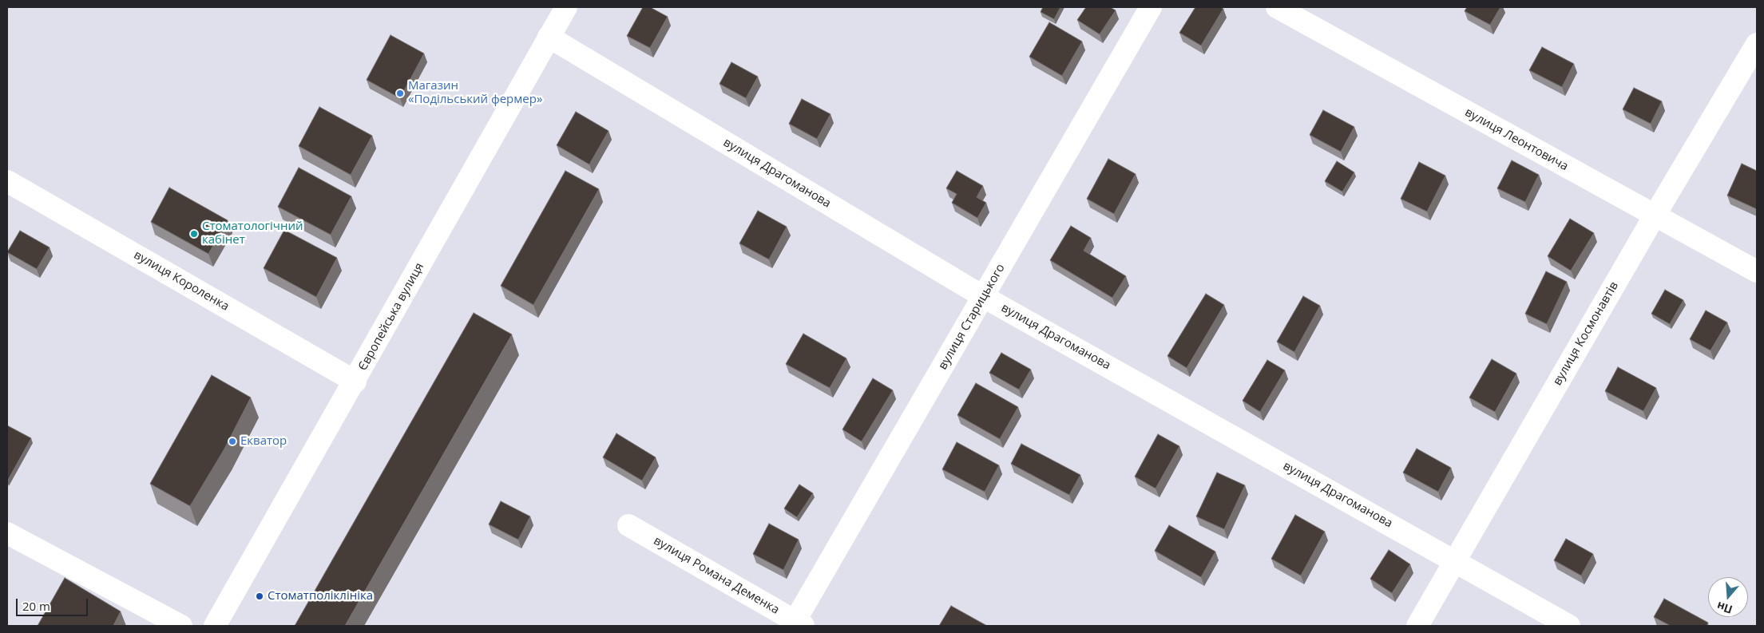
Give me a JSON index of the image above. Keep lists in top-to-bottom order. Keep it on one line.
{"streets":{"street":["вулиця Леонтовича","вулиця Драгоманова","вулиця Короленка","Європейська вулиця","вулиця Старицького","вулиця Космонавтів","вулиця Романа Деменка"]},"crossings":[["вулиця Леонтовича","вулиця Космонавтів"],["вулиця Драгоманова","Європейська вулиця"],["вулиця Драгоманова","вулиця Старицького"],["вулиця Драгоманова","вулиця Космонавтів"],["вулиця Короленка","Європейська вулиця"],["вулиця Старицького","вулиця Романа Деменка"]],"places":["Магазин «Подільський фермер»","Стоматологічний кабінет","Екватор","Стоматполіклініка"],"scale_bar":"20 m","north":"bottom"}
